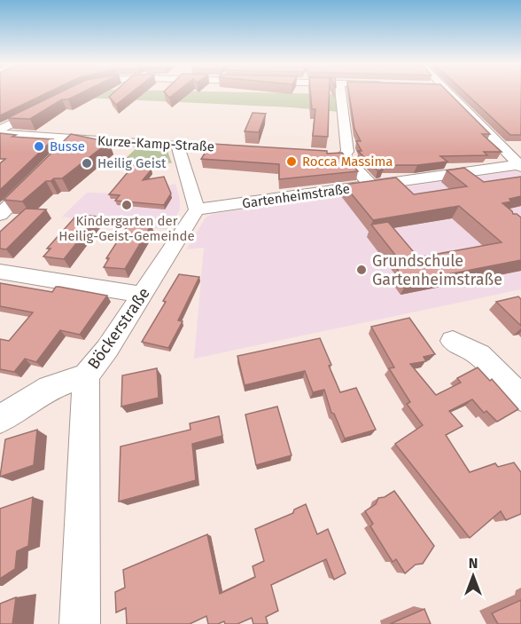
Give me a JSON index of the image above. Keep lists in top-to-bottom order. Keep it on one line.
{"streets":{"street":["Kurze-Kamp-Straße","Gartenheimstraße","Böckerstraße"]},"crossings":[["Gartenheimstraße","Böckerstraße"]],"places":["Busse","Rocca Massima","Heilig Geist","Kindergarten der Heilig-Geist-Gemeinde","Grundschule Gartenheimstraße"],"north":"top"}
